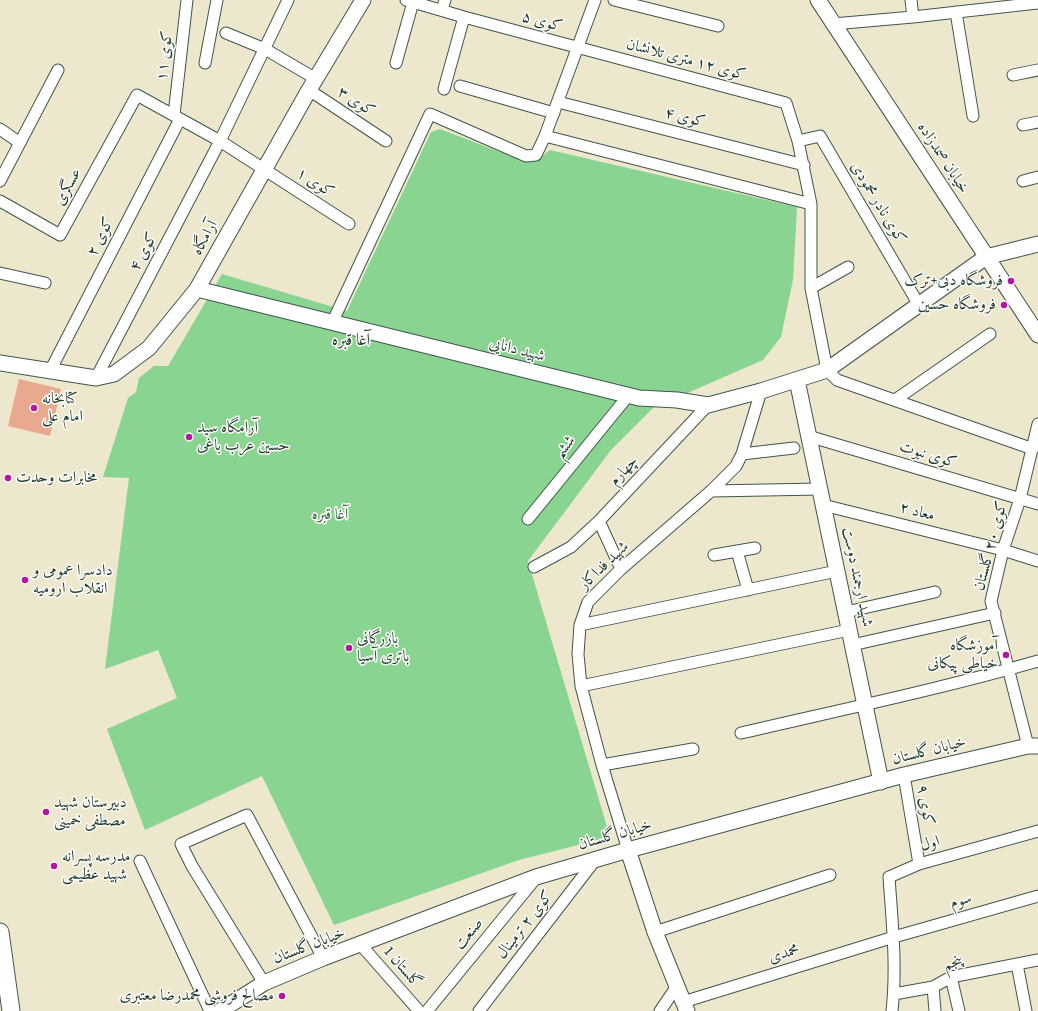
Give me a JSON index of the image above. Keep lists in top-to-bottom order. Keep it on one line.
{"streets":{"main road":["خیابان صمدزاده","آرامگاه","شهید دانایی","شهید ارجمند دوست","خیابان گلستان"],"street":["کوی ۵","کوی ۱۱","کوی ۱۲ متری تلانشان","کوی ۳","کوی ۴","کوی ۱","عسگری","کوی نادر محمودی","کوی ۲","ششم","کوی نبوت","چهارم","معاد ۲","کوی ۲۰ گلستان","شهید فداکار","کوی ۹","اول","سوم","کوی ۲ ترمینال","صنعت","محمدی","پنجم","گلستان 1"]},"crossings":[["کوی ۵","کوی ۱۲ متری تلانشان"],["کوی ۱۱","کوی ۱"],["کوی ۱۱","کوی ۲"],["کوی ۱۲ متری تلانشان","کوی نادر محمودی"],["کوی ۳","کوی ۴"],["کوی ۳","آرامگاه"],["کوی ۴","کوی ۱"],["کوی ۴","آرامگاه"],["خیابان صمدزاده","شهید دانایی"],["کوی ۱","عسگری"],["کوی ۱","کوی ۲"],["کوی ۱","آرامگاه"],["کوی نادر محمودی","شهید دانایی"],["کوی ۲","آرامگاه"],["آرامگاه","شهید دانایی"],["شهید دانایی","ششم"],["شهید دانایی","چهارم"],["شهید دانایی","شهید فداکار"],["شهید دانایی","شهید ارجمند دوست"],["کوی نبوت","کوی ۲۰ گلستان"],["کوی نبوت","شهید ارجمند دوست"],["معاد ۲","کوی ۲۰ گلستان"],["معاد ۲","شهید ارجمند دوست"],["کوی ۲۰ گلستان","خیابان گلستان"],["شهید فداکار","خیابان گلستان"],["شهید ارجمند دوست","خیابان گلستان"],["خیابان گلستان","کوی ۹"],["خیابان گلستان","کوی ۲ ترمینال"],["خیابان گلستان","صنعت"],["خیابان گلستان","گلستان 1"],["کوی ۹","اول"],["اول","سوم"],["اول","محمدی"],["سوم","محمدی"]],"districts":["آغا قبره"],"parks":["آغا قبره"],"places":["فروشگاه دبی+ترک","فروشگاه حسین","کتابخانه امام علی","آرامگاه سید حسین عرب باغی","مخابرات وحدت","دادسرا عمومی و انقلاب ارومیه","بازرگانی باتری آسیا","آموزشگاه خیاطی پیکانی","دبیرستان شهید مصطفی خمینی","مدرسه پسرانه شهید عظیمی","مصالح فروشی محمدرضا معتبری"]}
